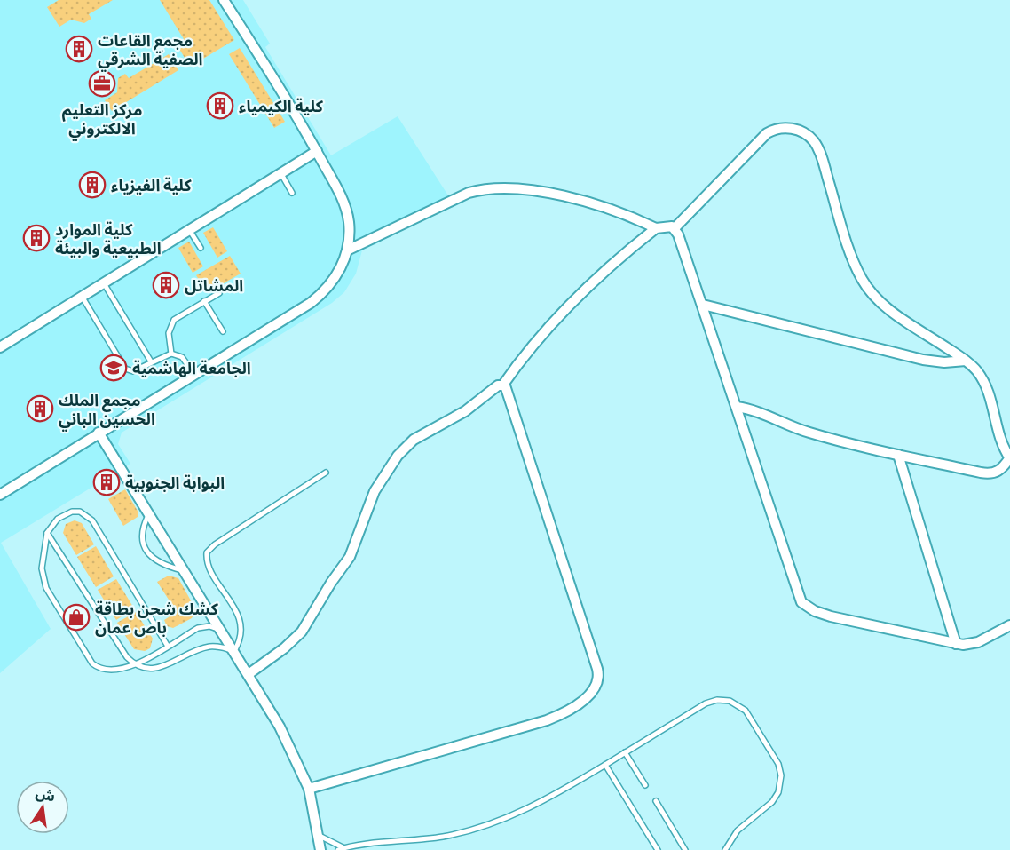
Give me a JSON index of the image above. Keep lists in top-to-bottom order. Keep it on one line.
{"places":{"building":["مجمع القاعات الصفية الشرقي","كلية الكيمياء","كلية الفيزياء","كلية الموارد الطبيعية والبيئة","المشاتل","مجمع الملك الحسين الباني","البوابة الجنوبية"],"office":["مركز التعليم الالكتروني"],"school or university":["الجامعة الهاشمية"],"shop":["كشك شحن بطاقة باص عمان"]},"north":"top"}
